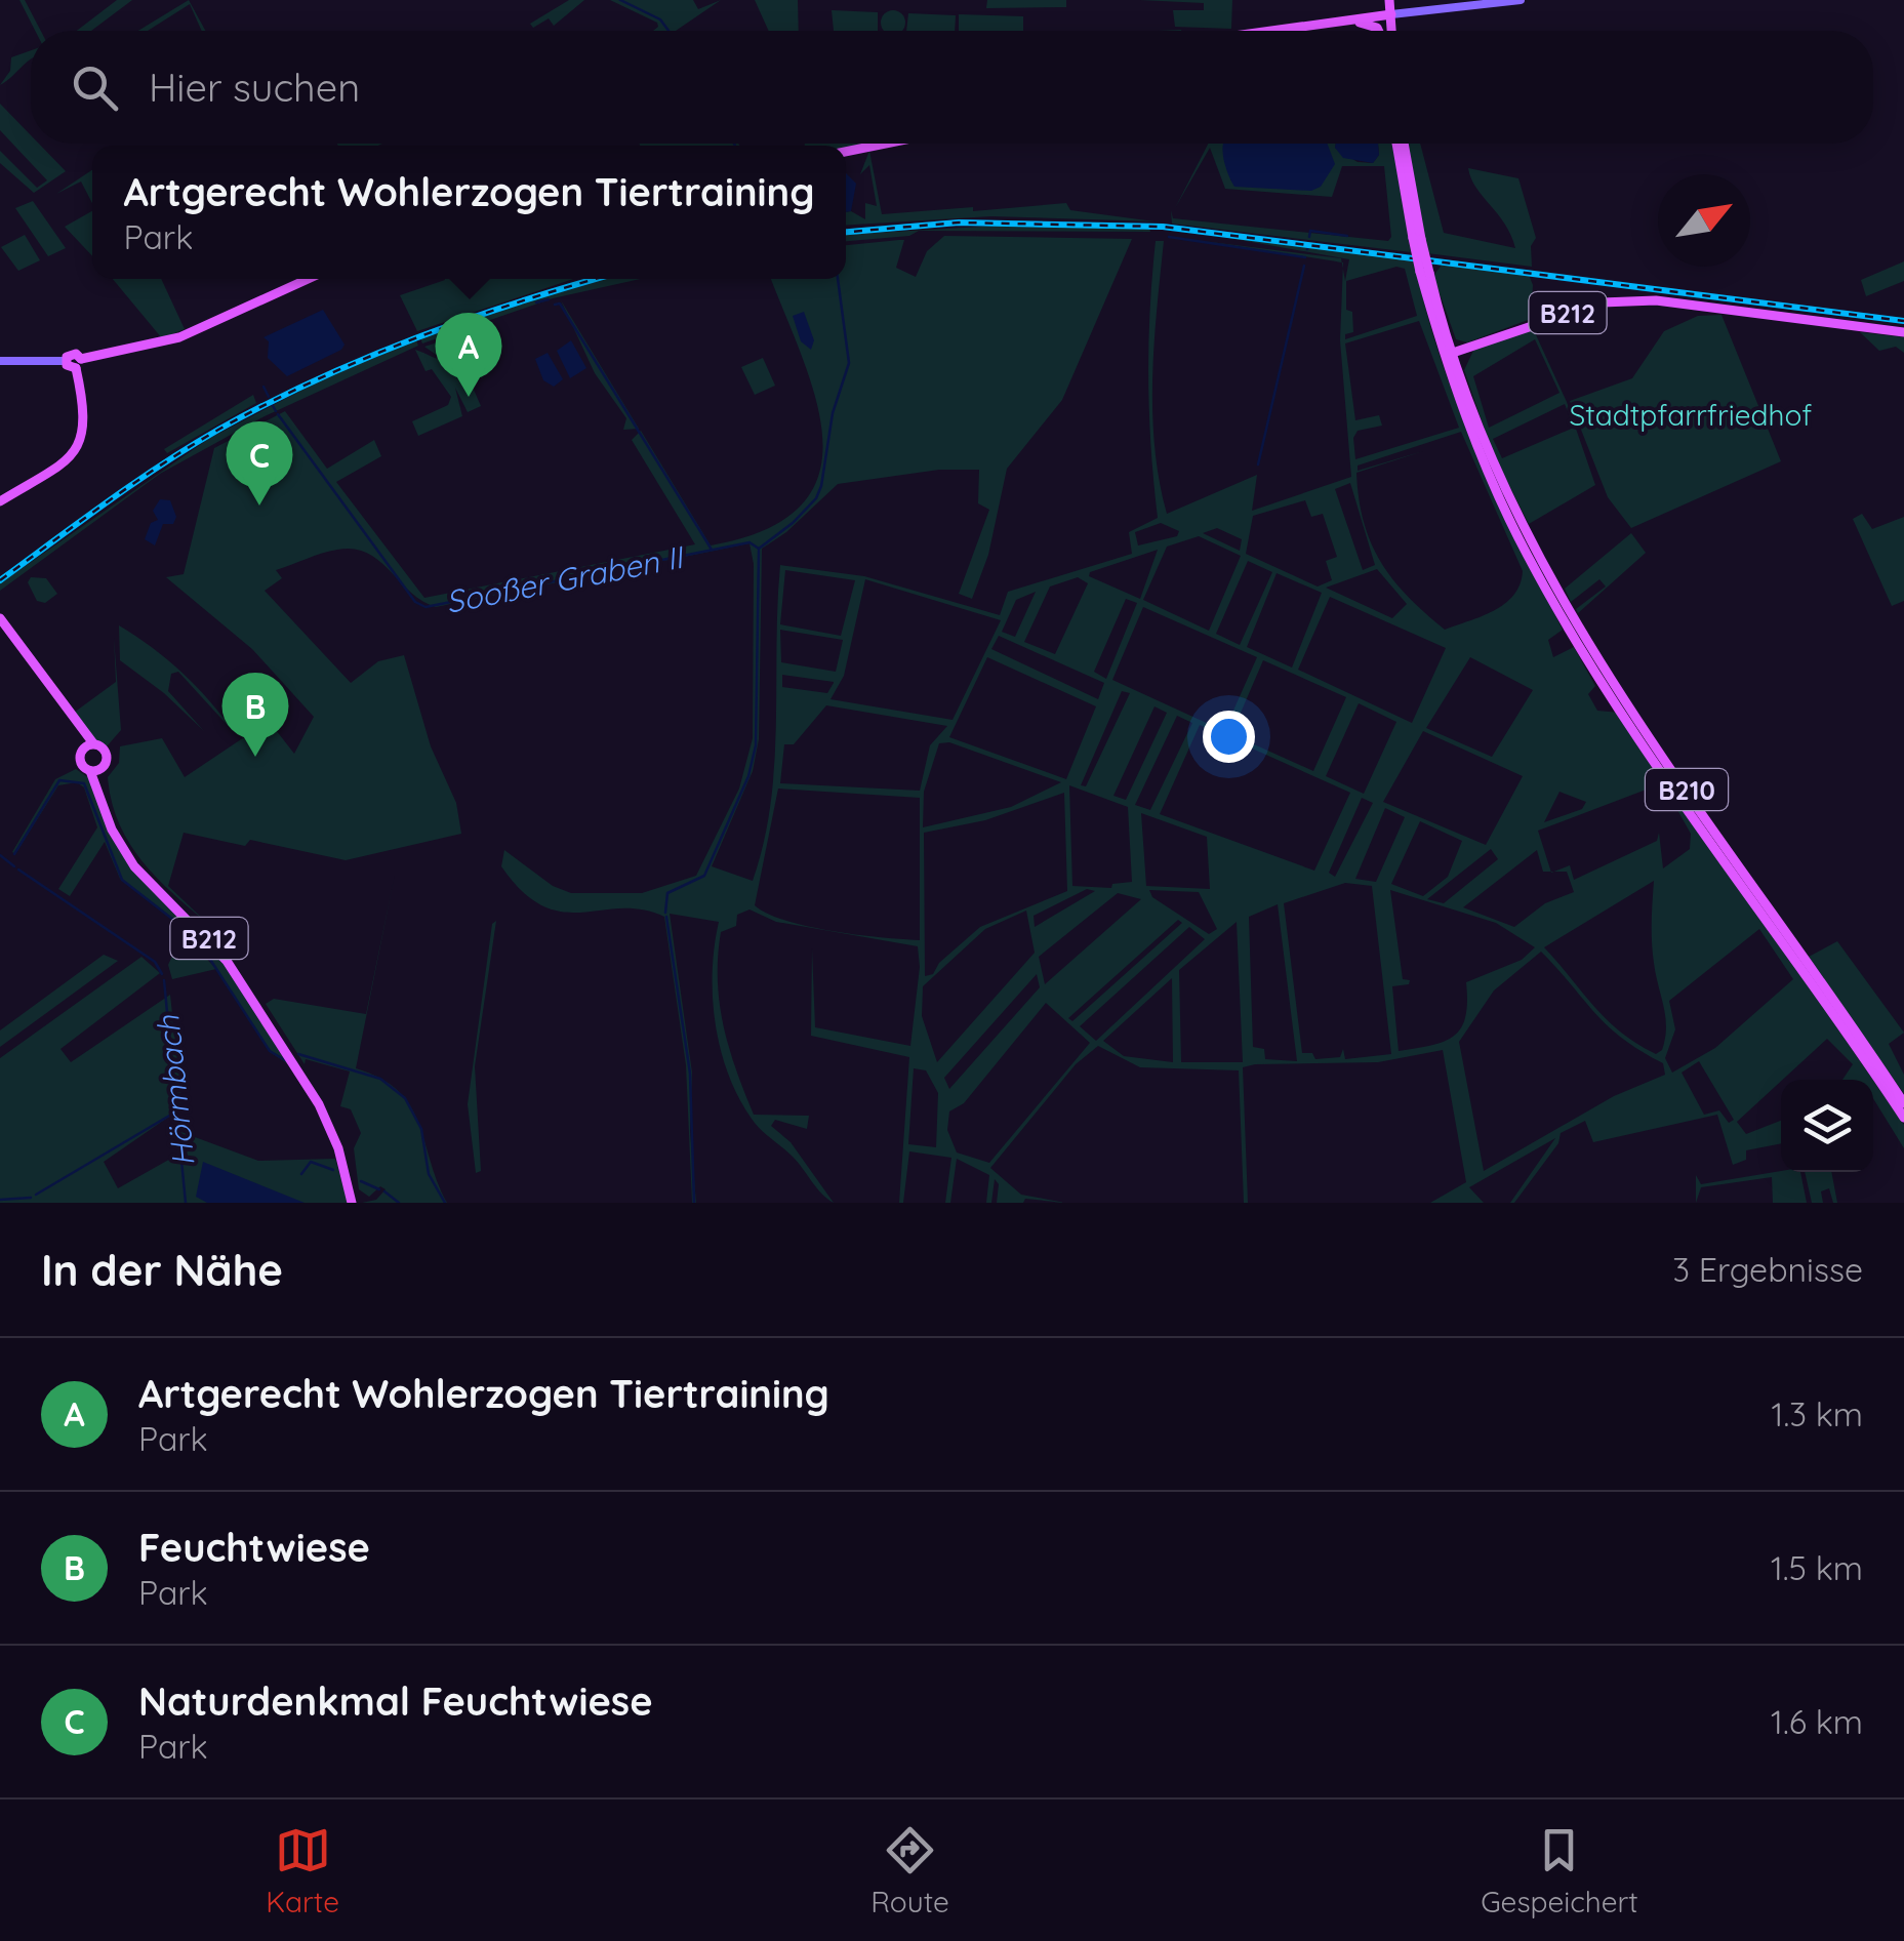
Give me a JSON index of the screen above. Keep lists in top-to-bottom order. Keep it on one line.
{"streets":{"main road":["B212","B210"]},"crossings":[["B212","B210"]],"water":["Sooßer Graben II","Hörmbach"],"parks":["Stadtpfarrfriedhof"],"north":"top right","page":{"search":"Hier suchen","popup":["Artgerecht Wohlerzogen Tiertraining","Park"],"pins":["A","C","B"],"heading":["In der Nähe","3 Ergebnisse"],"list":[{"mark":"A","name":"Artgerecht Wohlerzogen Tiertraining","note":"Park","value":"1.3 km"},{"mark":"B","name":"Feuchtwiese","note":"Park","value":"1.5 km"},{"mark":"C","name":"Naturdenkmal Feuchtwiese","note":"Park","value":"1.6 km"}],"nav":["Karte","Route","Gespeichert"]}}
